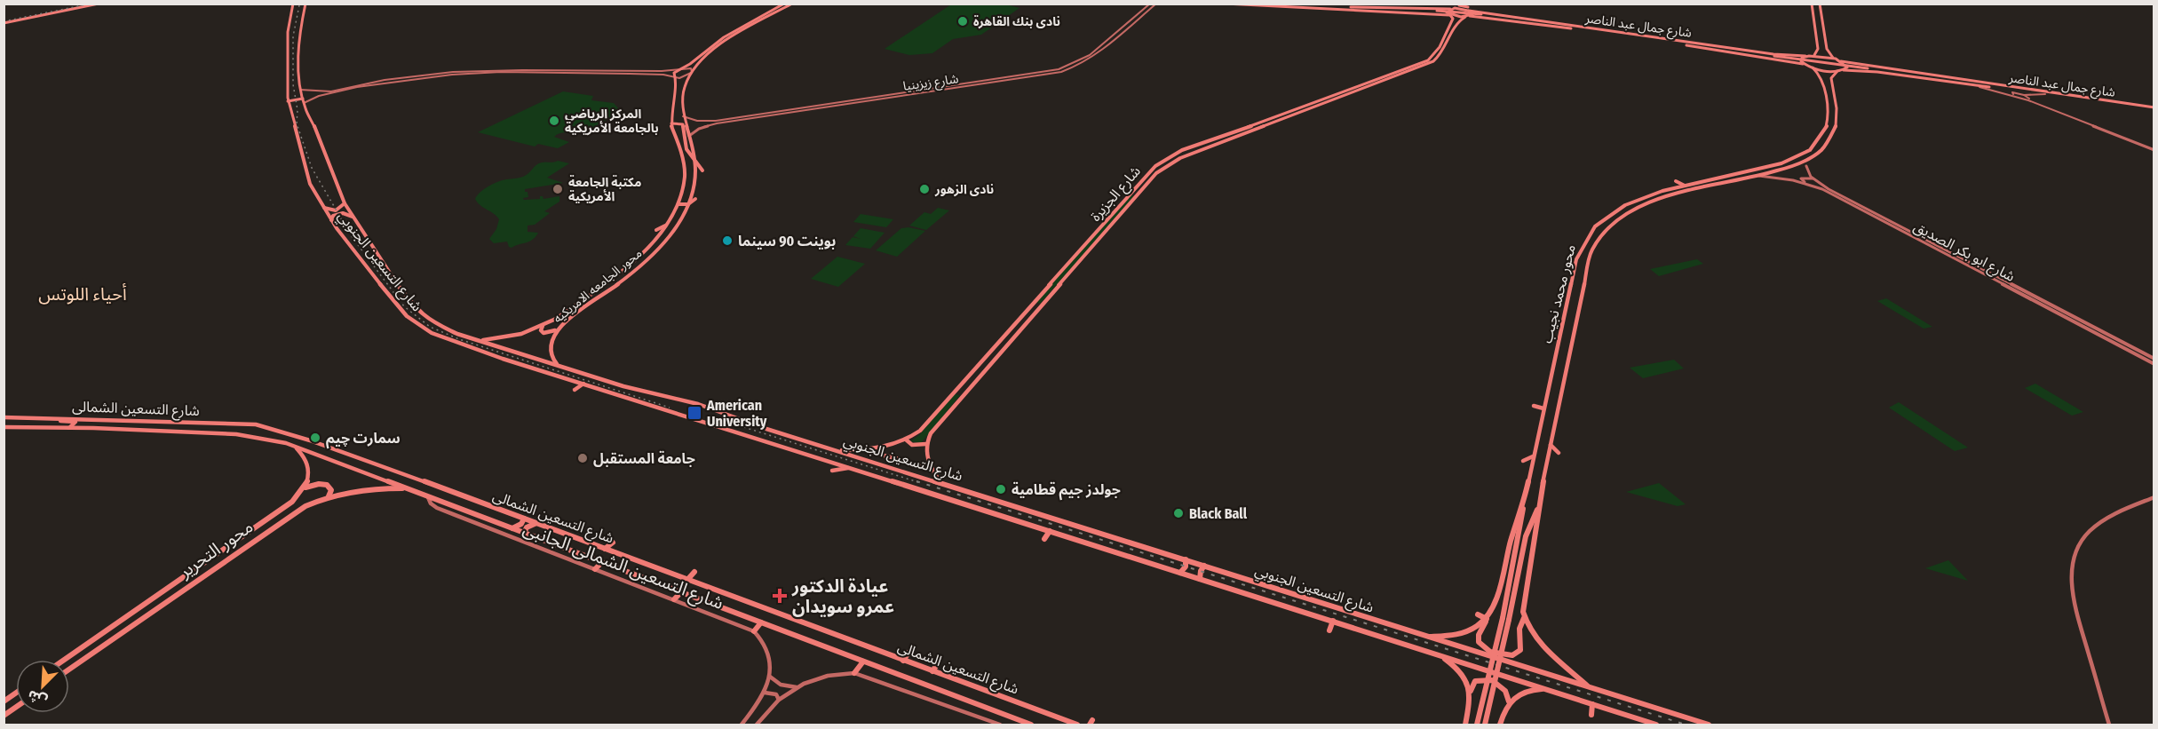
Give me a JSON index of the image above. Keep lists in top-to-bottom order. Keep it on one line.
{"streets":{"main road":["شارع جمال عبد الناصر","شارع زيزينيا","شارع الجزيرة","شارع ابو بكر الصديق","شارع التسعين الجنوبي","محور الجامعه الامريكيه","محور محمد نجيب","شارع التسعين الشمالى","محور التحرير","شارع التسعين الشمالى الجانبى"]},"crossings":[["شارع زيزينيا","محور الجامعه الامريكيه"],["شارع الجزيرة","شارع التسعين الجنوبي"],["شارع ابو بكر الصديق","محور محمد نجيب"],["شارع التسعين الجنوبي","محور الجامعه الامريكيه"],["شارع التسعين الشمالى","محور التحرير"],["شارع التسعين الشمالى","شارع التسعين الشمالى الجانبى"]],"districts":["أحياء اللوتس"],"places":{"other":["نادى بنك القاهرة","المركز الرياضي بالجامعة الأمريكية","مكتبة الجامعة الأمريكية","نادى الزهور","بوينت 90 سينما","سمارت چيم","جامعة المستقبل","جولدز جيم قطامية","Black Ball"],"transit":["American University"],"health":["عيادة الدكتور عمرو سويدان"]},"north":"bottom left"}
